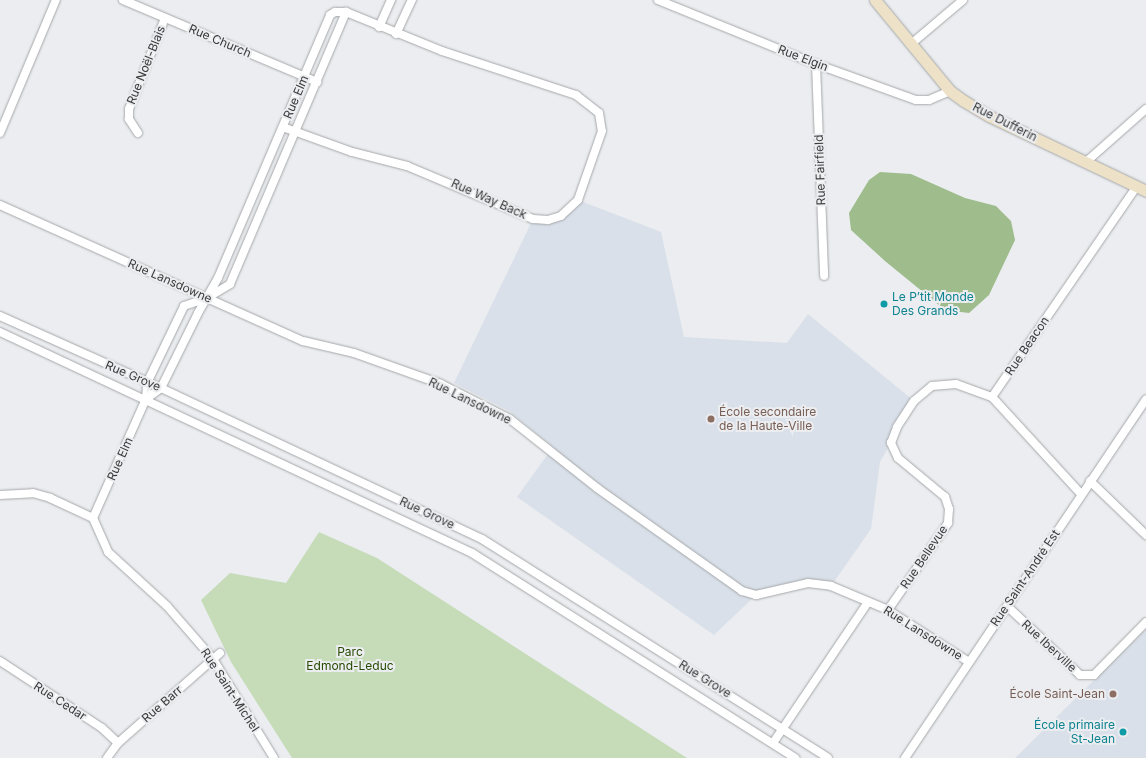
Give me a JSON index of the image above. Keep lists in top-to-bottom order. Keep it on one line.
{"streets":{"main road":["Rue Dufferin"],"street":["Rue Church","Rue Elgin","Rue Noël-Blais","Rue Elm","Rue Fairfield","Rue Way Back","Rue Lansdowne","Rue Beacon","Rue Grove","Rue Bellevue","Rue Saint-André Est","Rue Iberville","Rue Saint-Michel","Rue Cedar","Rue Barr"]},"crossings":[["Rue Church","Rue Noël-Blais"],["Rue Church","Rue Elm"],["Rue Elgin","Rue Dufferin"],["Rue Elgin","Rue Fairfield"],["Rue Elm","Rue Way Back"],["Rue Elm","Rue Lansdowne"],["Rue Elm","Rue Grove"],["Rue Elm","Rue Saint-Michel"],["Rue Dufferin","Rue Beacon"],["Rue Lansdowne","Rue Bellevue"],["Rue Lansdowne","Rue Saint-André Est"],["Rue Beacon","Rue Bellevue"],["Rue Saint-André Est","Rue Iberville"],["Rue Saint-Michel","Rue Barr"],["Rue Cedar","Rue Barr"]],"parks":["Parc Edmond-Leduc"],"places":["Le P’tit Monde Des Grands","École secondaire de la Haute-Ville","École Saint-Jean","École primaire St-Jean"]}
